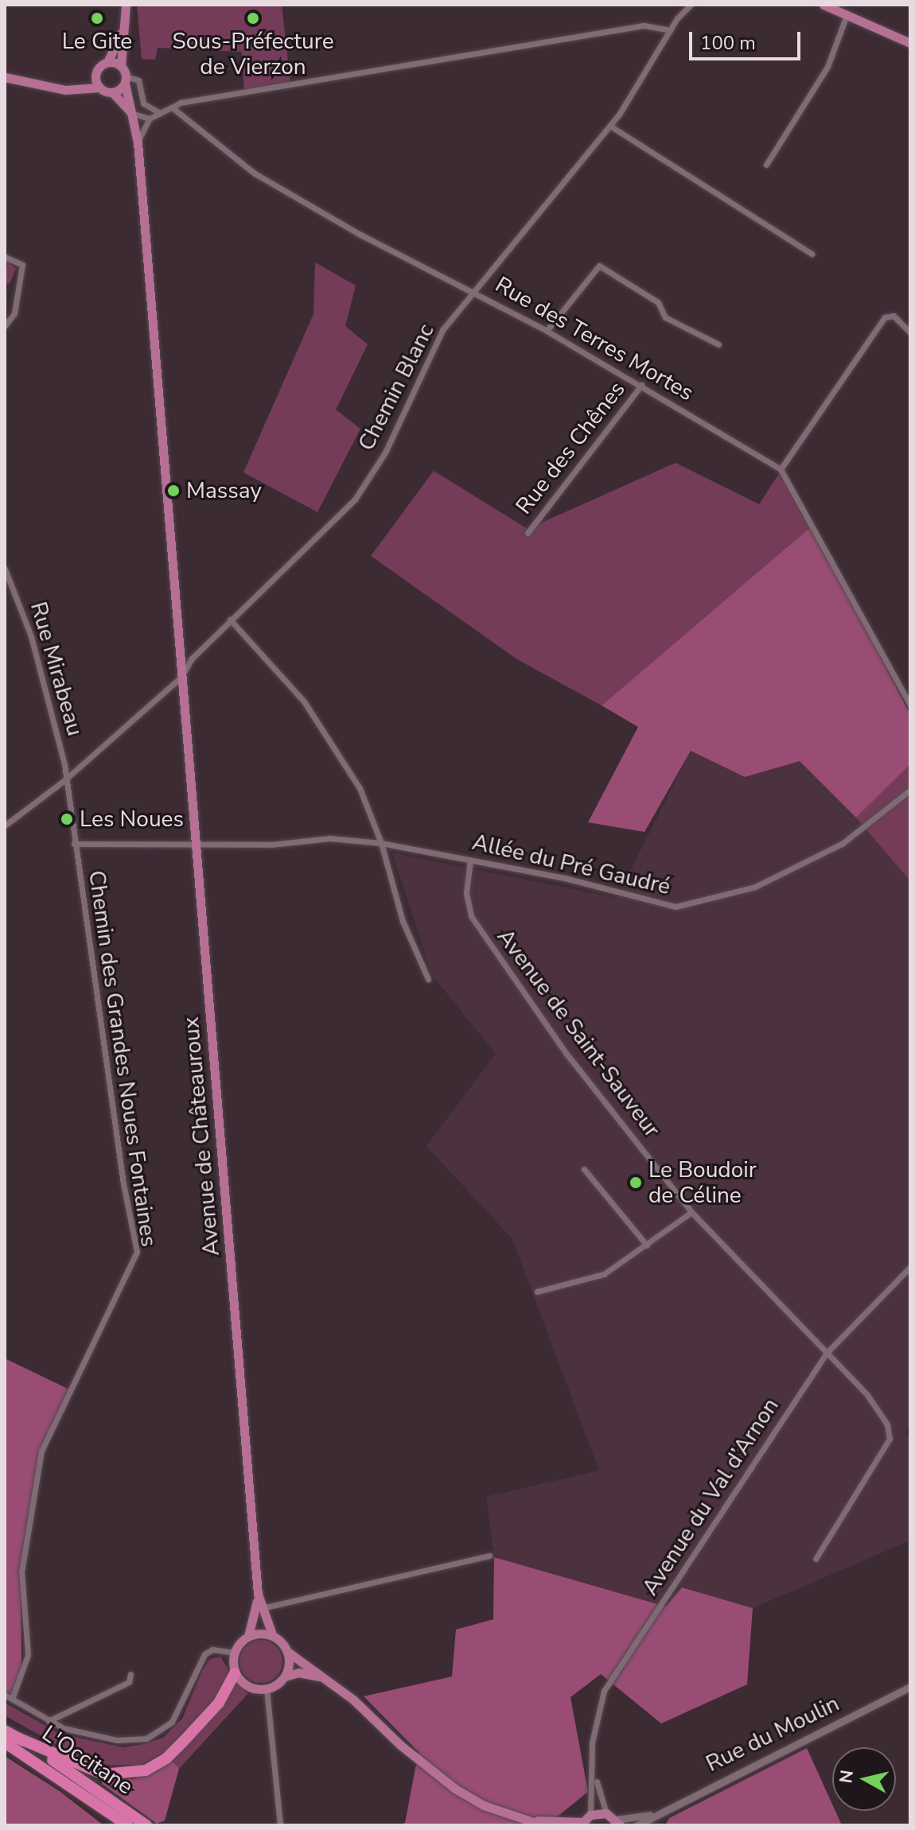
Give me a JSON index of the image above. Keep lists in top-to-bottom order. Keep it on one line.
{"streets":{"highway":["L'Occitane"],"main road":["Avenue de Châteauroux"],"street":["Rue des Terres Mortes","Chemin Blanc","Rue des Chênes","Rue Mirabeau","Allée du Pré Gaudré","Avenue de Saint-Sauveur","Chemin des Grandes Noues Fontaines","Avenue du Val d’Arnon","Rue du Moulin"]},"crossings":[["Rue des Terres Mortes","Chemin Blanc"],["Rue des Terres Mortes","Rue des Chênes"],["Chemin Blanc","Rue Mirabeau"],["Chemin Blanc","Chemin des Grandes Noues Fontaines"],["Chemin Blanc","Avenue de Châteauroux"],["Rue Mirabeau","Chemin des Grandes Noues Fontaines"],["Allée du Pré Gaudré","Avenue de Saint-Sauveur"],["Allée du Pré Gaudré","Chemin des Grandes Noues Fontaines"],["Allée du Pré Gaudré","Avenue de Châteauroux"],["Avenue de Saint-Sauveur","Avenue du Val d’Arnon"]],"places":["Le Gite","Sous-Préfecture de Vierzon","Massay","Les Noues","Le Boudoir de Céline"],"scale_bar":"100 m","north":"left"}
